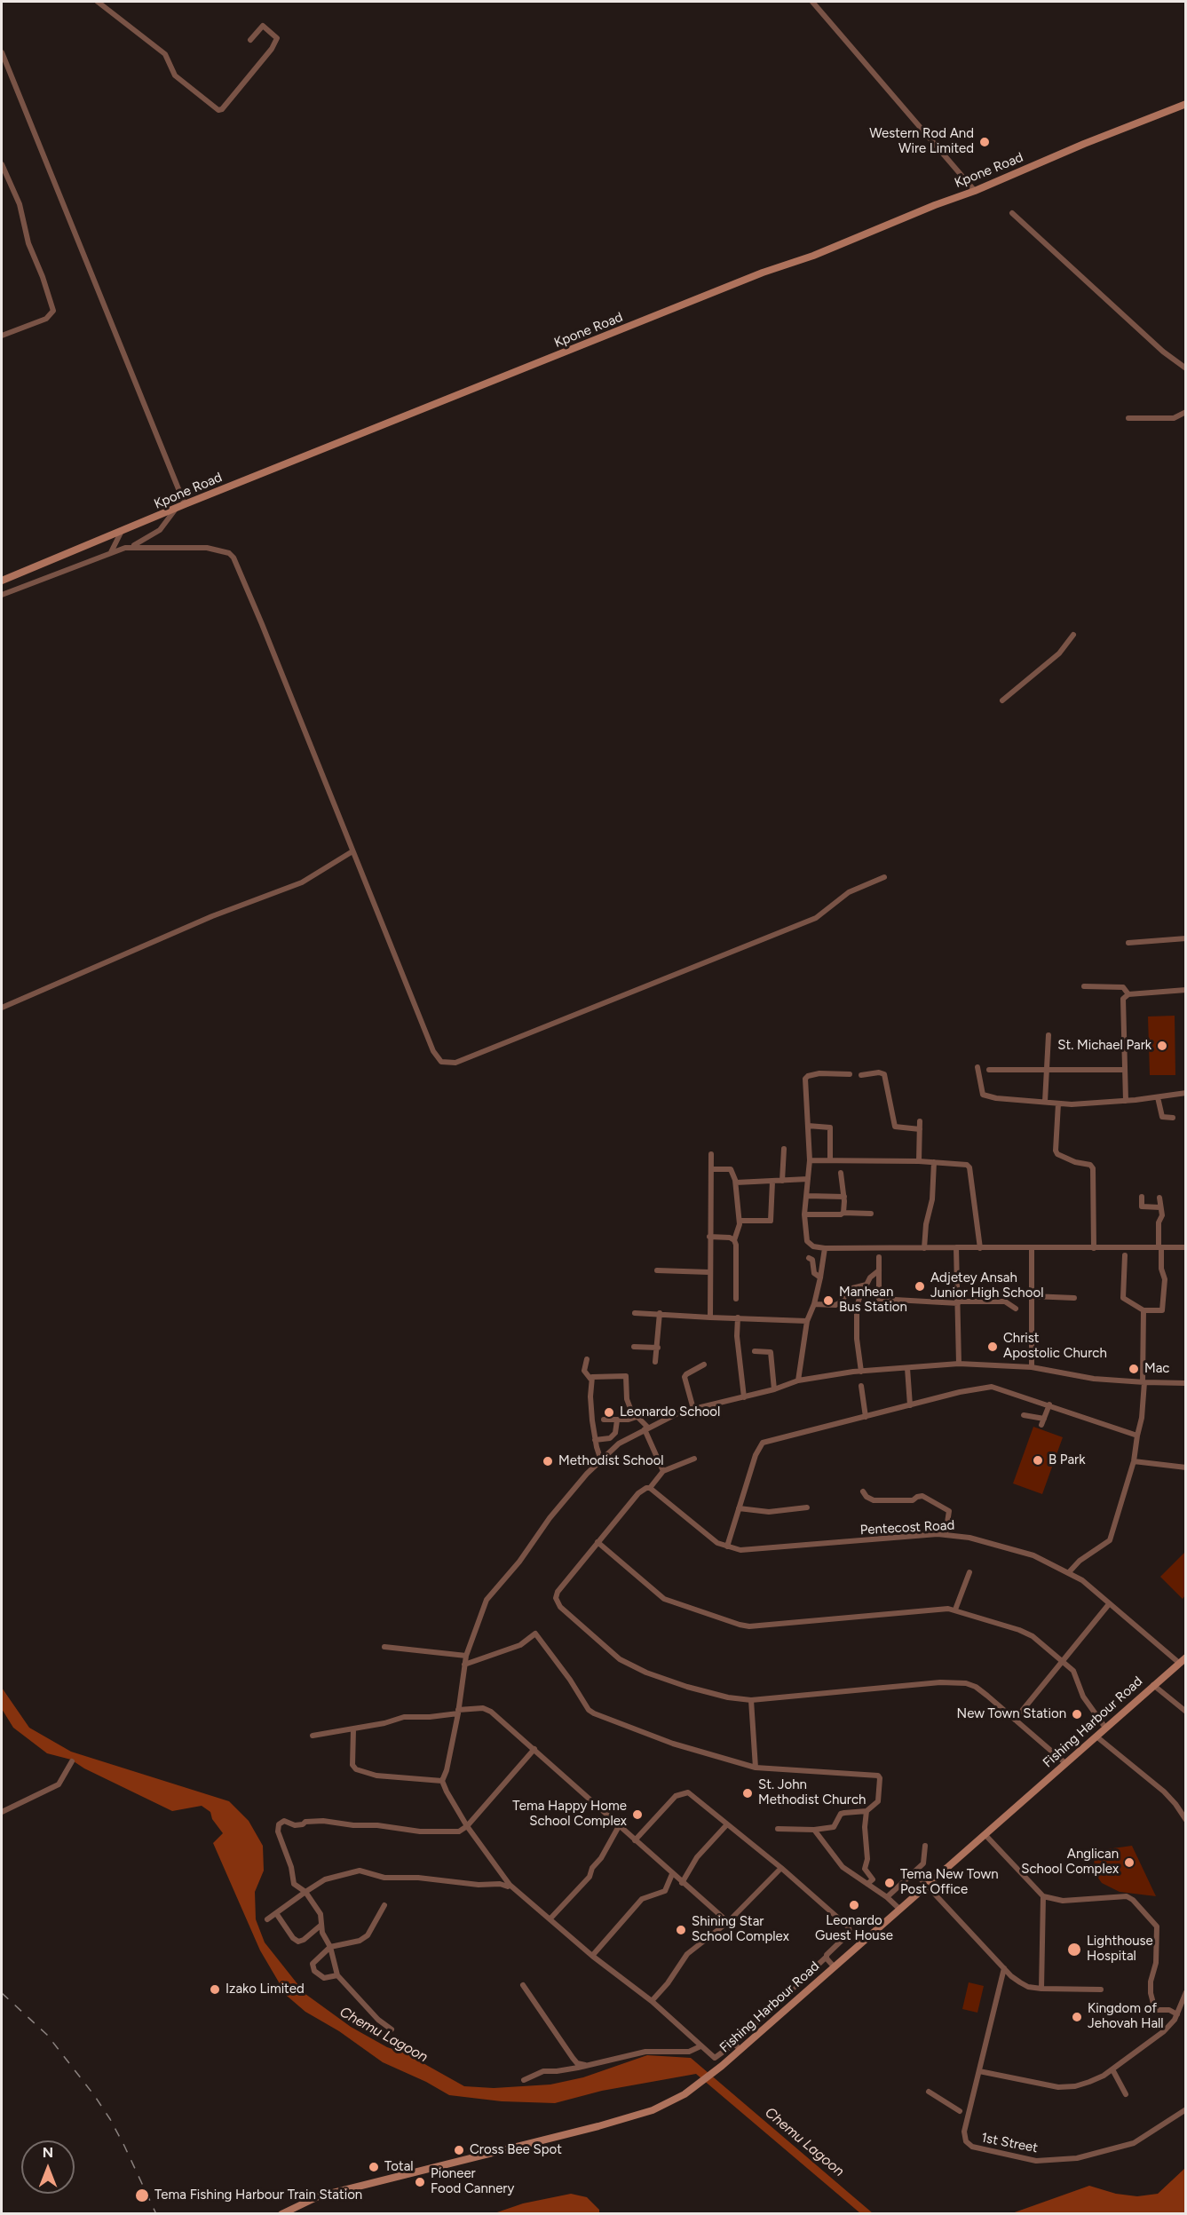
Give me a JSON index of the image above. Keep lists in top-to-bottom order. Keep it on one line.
{"streets":{"main road":["Kpone Road","Fishing Harbour Road"],"street":["Pentecost Road","1st Street"]},"crossings":[["Pentecost Road","Fishing Harbour Road"]],"water":["Chemu Lagoon"],"places":["Western Rod And Wire Limited","St. Michael Park","Adjetey Ansah Junior High School","Manhean Bus Station","Christ Apostolic Church","Mac","Leonardo School","B Park","Methodist School","New Town Station","St. John Methodist Church","Tema Happy Home School Complex","Anglican School Complex","Tema New Town Post Office","Leonardo Guest House","Shining Star School Complex","Lighthouse Hospital","Izako Limited","Kingdom of Jehovah Hall","Cross Bee Spot","Total","Pioneer Food Cannery","Tema Fishing Harbour Train Station"],"north":"top"}
